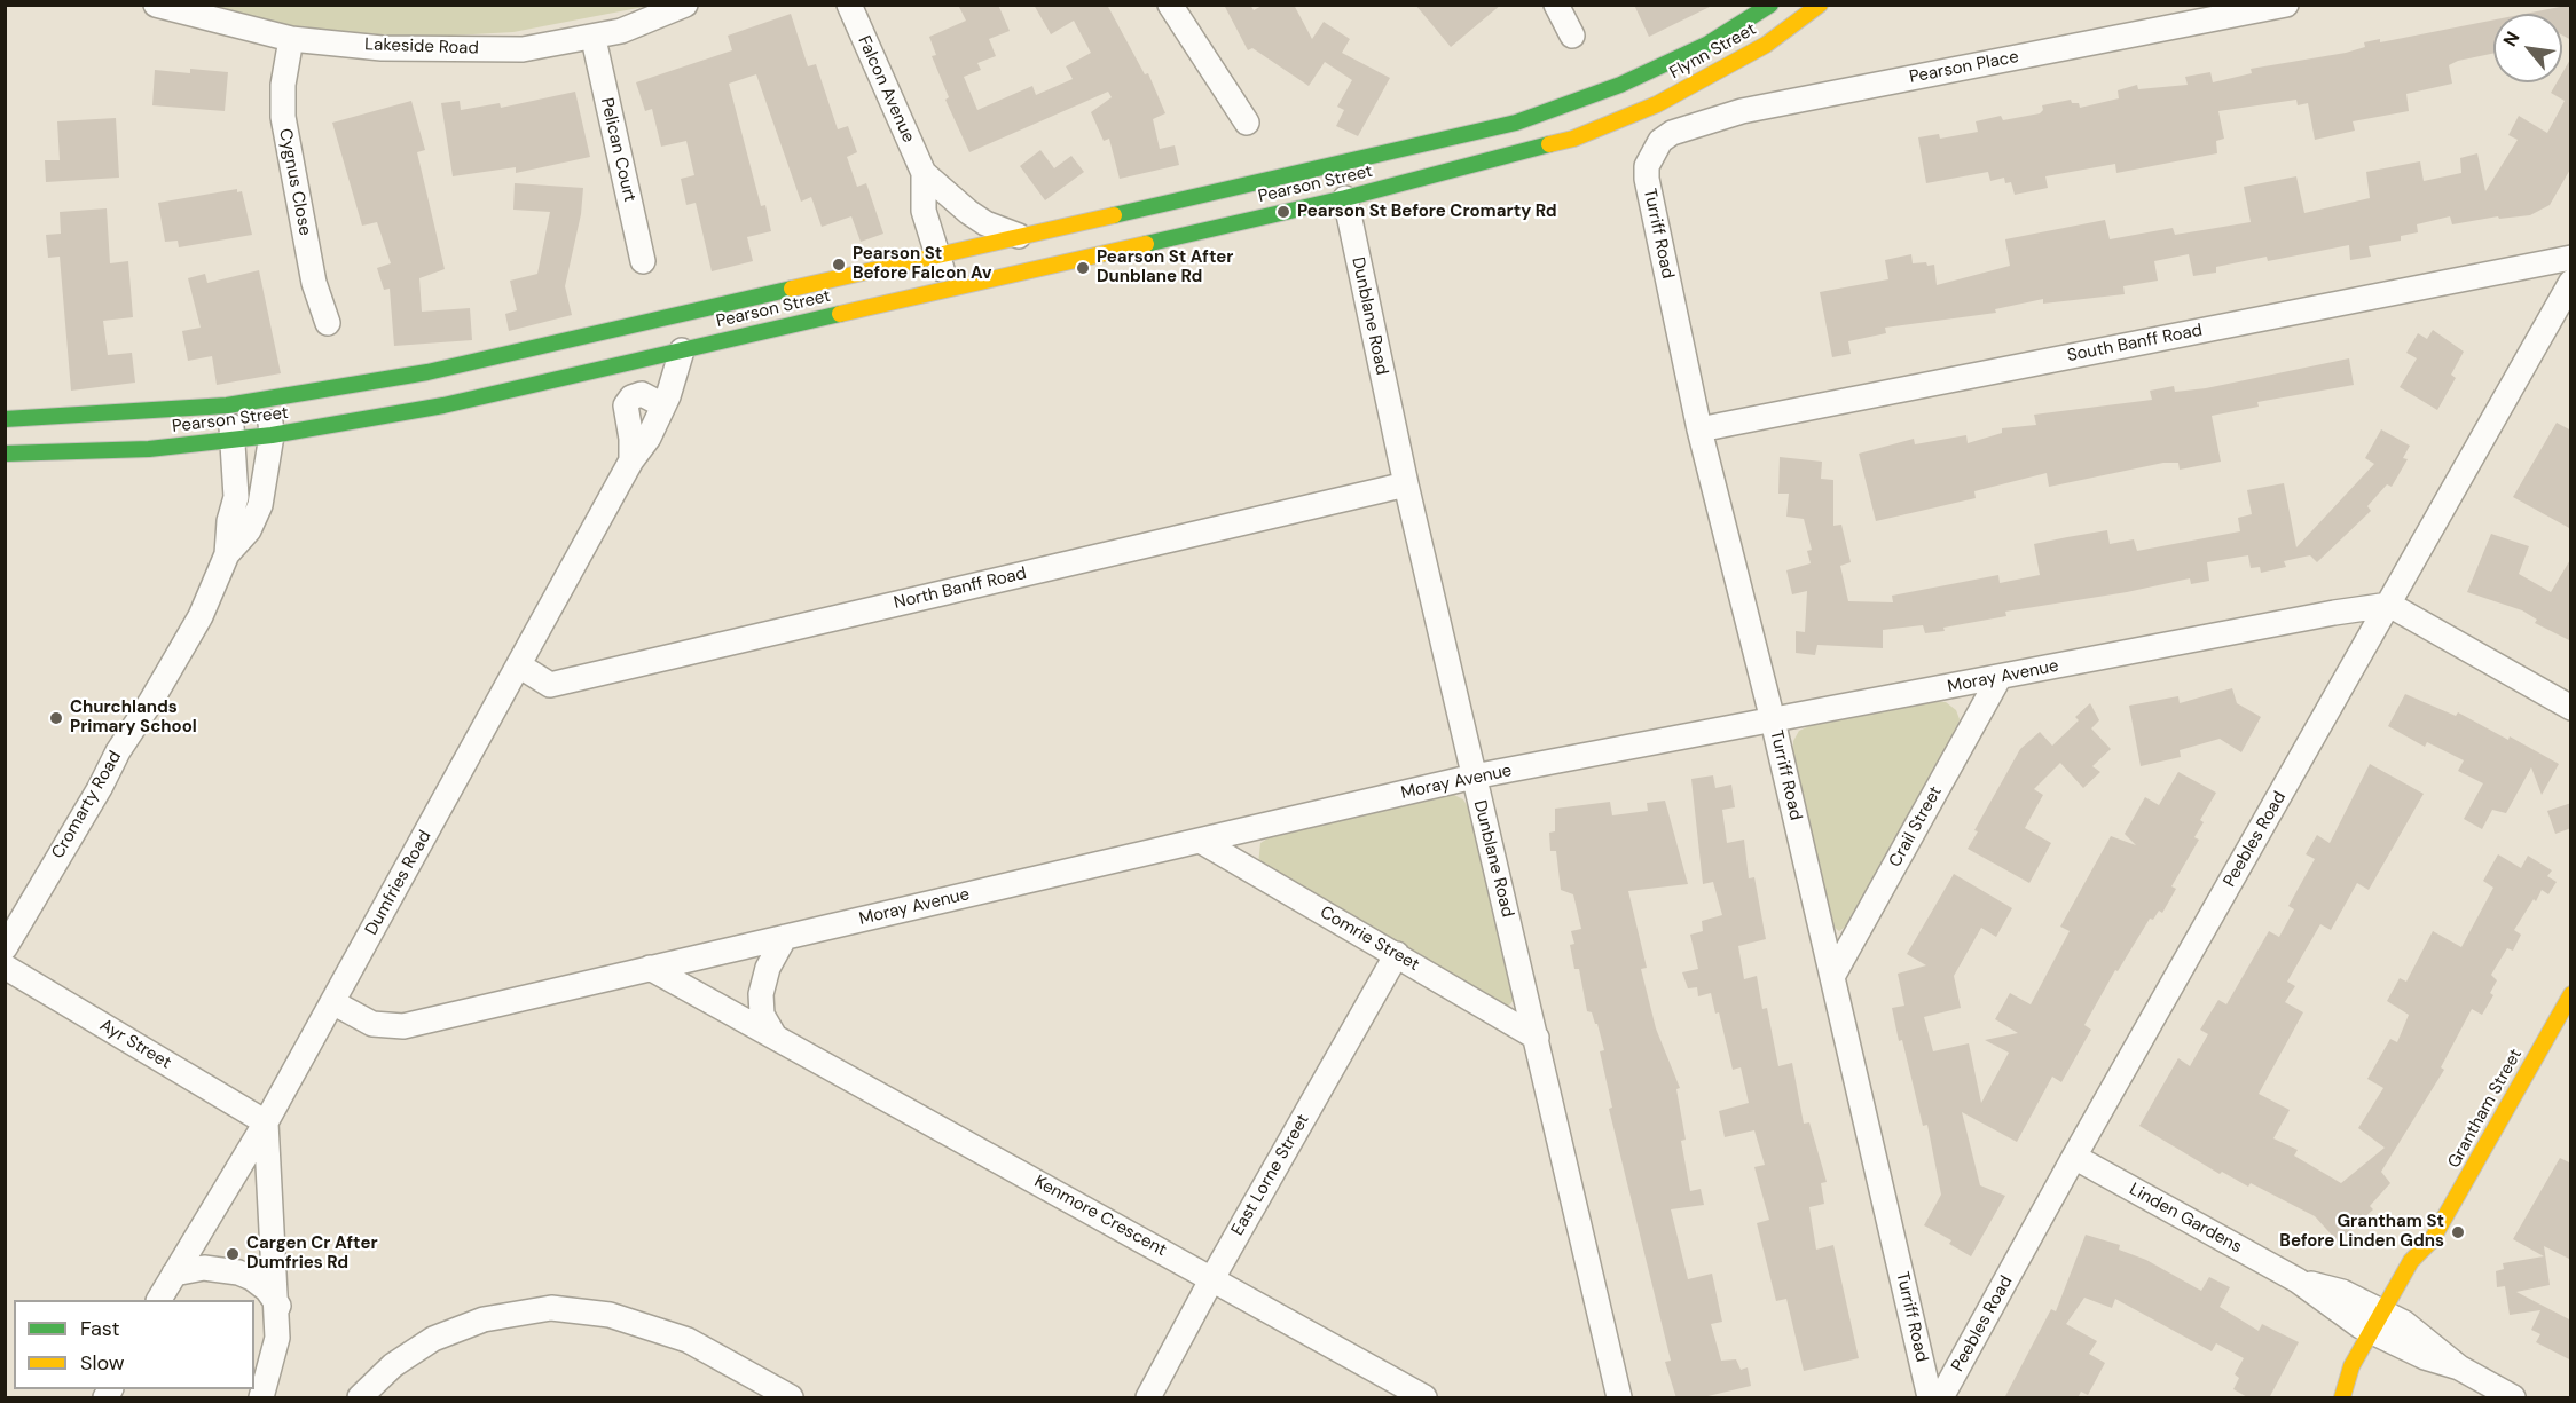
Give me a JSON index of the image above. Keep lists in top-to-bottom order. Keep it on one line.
{"streets":{"main road":["Flynn Street","Pearson Street","Grantham Street"],"street":["Lakeside Road","Pearson Place","Falcon Avenue","Pelican Court","Cygnus Close","Turriff Road","Dunblane Road","South Banff Road","North Banff Road","Moray Avenue","Cromarty Road","Crail Street","Peebles Road","Dumfries Road","Comrie Street","Ayr Street","East Lorne Street","Kenmore Crescent","Linden Gardens"]},"crossings":[["Lakeside Road","Pelican Court"],["Lakeside Road","Cygnus Close"],["Flynn Street","Pearson Street"],["Pearson Place","Turriff Road"],["Falcon Avenue","Pearson Street"],["Pearson Street","Dunblane Road"],["Pearson Street","Cromarty Road"],["Pearson Street","Dumfries Road"],["Turriff Road","South Banff Road"],["Turriff Road","Moray Avenue"],["Turriff Road","Crail Street"],["Dunblane Road","North Banff Road"],["Dunblane Road","Moray Avenue"],["Dunblane Road","Comrie Street"],["North Banff Road","Dumfries Road"],["Moray Avenue","Crail Street"],["Moray Avenue","Peebles Road"],["Moray Avenue","Dumfries Road"],["Moray Avenue","Comrie Street"],["Moray Avenue","Kenmore Crescent"],["Peebles Road","Linden Gardens"],["Dumfries Road","Ayr Street"],["Comrie Street","East Lorne Street"],["Grantham Street","Linden Gardens"],["East Lorne Street","Kenmore Crescent"]],"places":["Pearson St Before Cromarty Rd","Pearson St Before Falcon Av","Pearson St After Dunblane Rd","Churchlands Primary School","Grantham St Before Linden Gdns","Cargen Cr After Dumfries Rd"],"legend":["Fast","Slow"],"north":"top left"}
